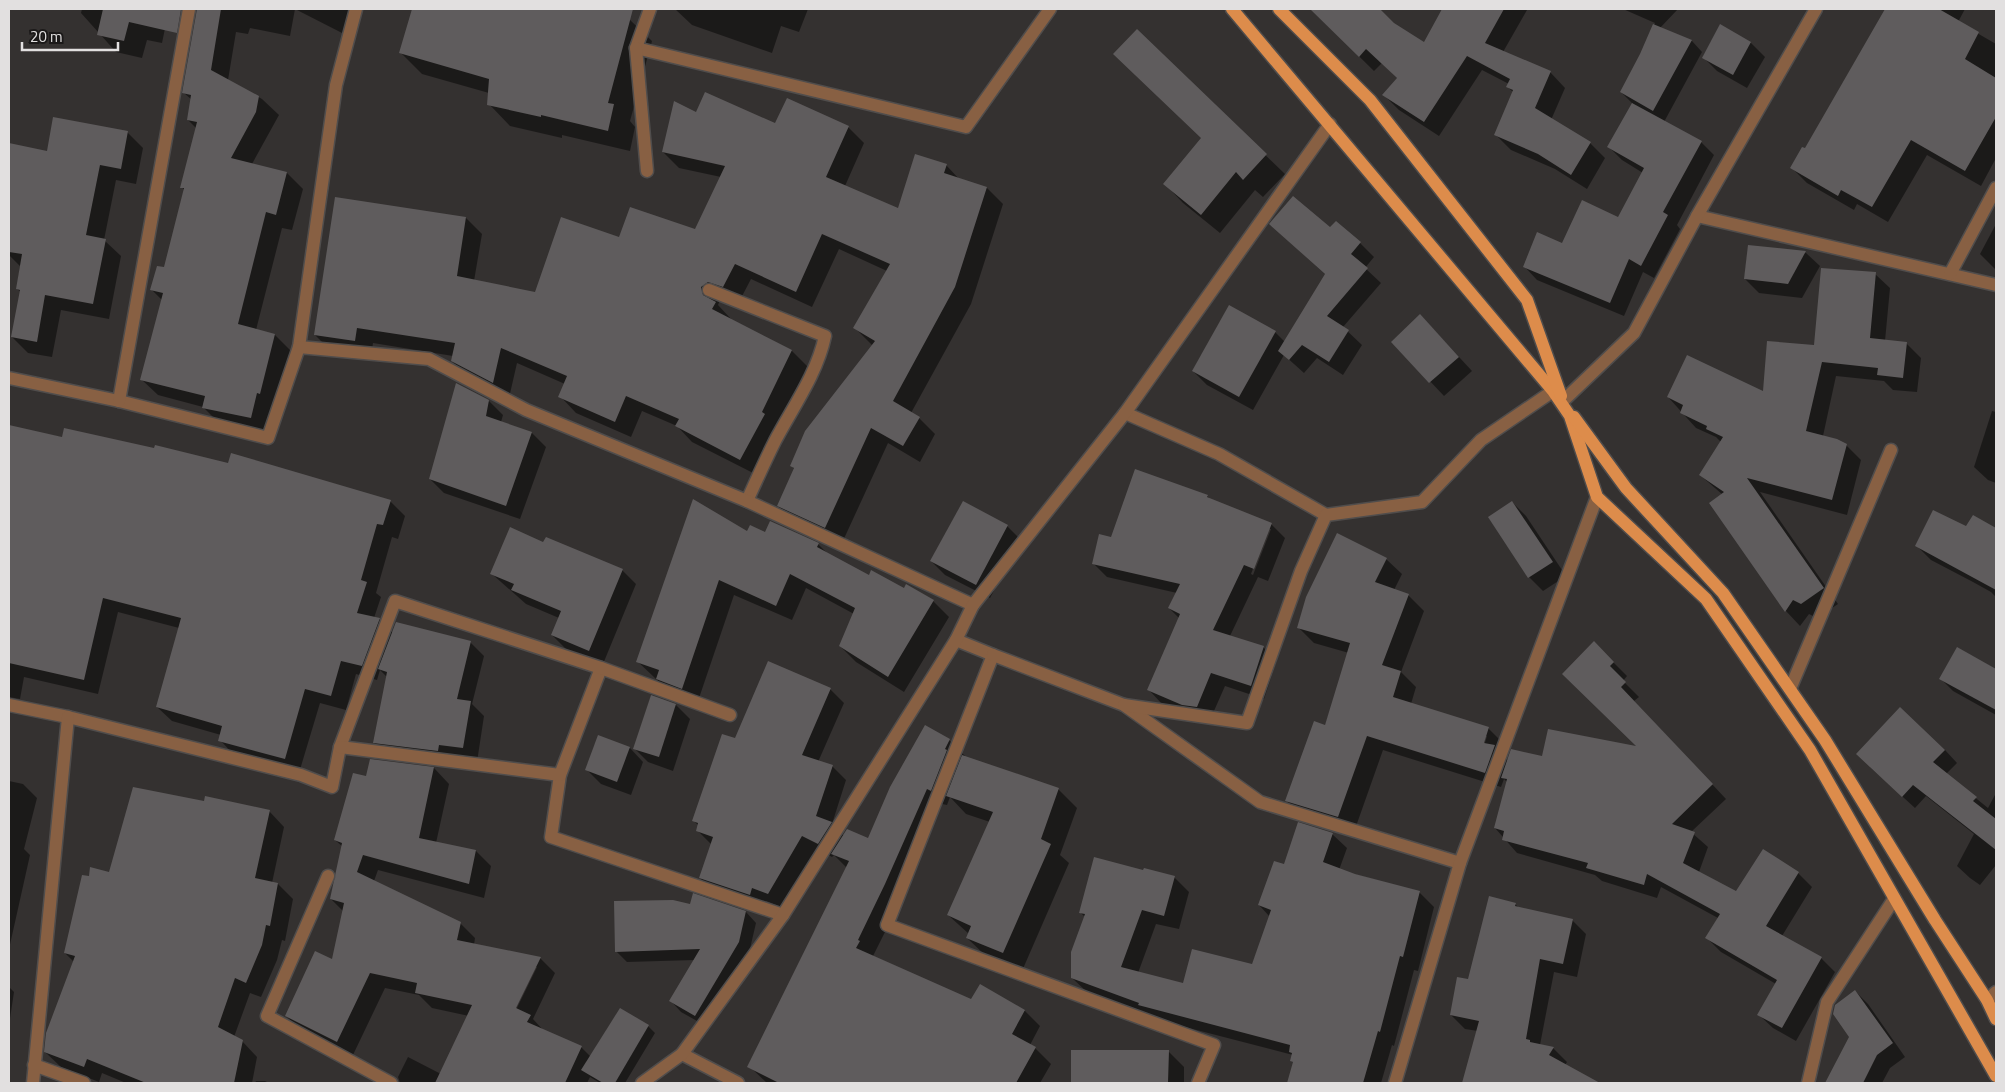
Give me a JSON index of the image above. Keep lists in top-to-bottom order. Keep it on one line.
{"scale_bar":"20 m"}
